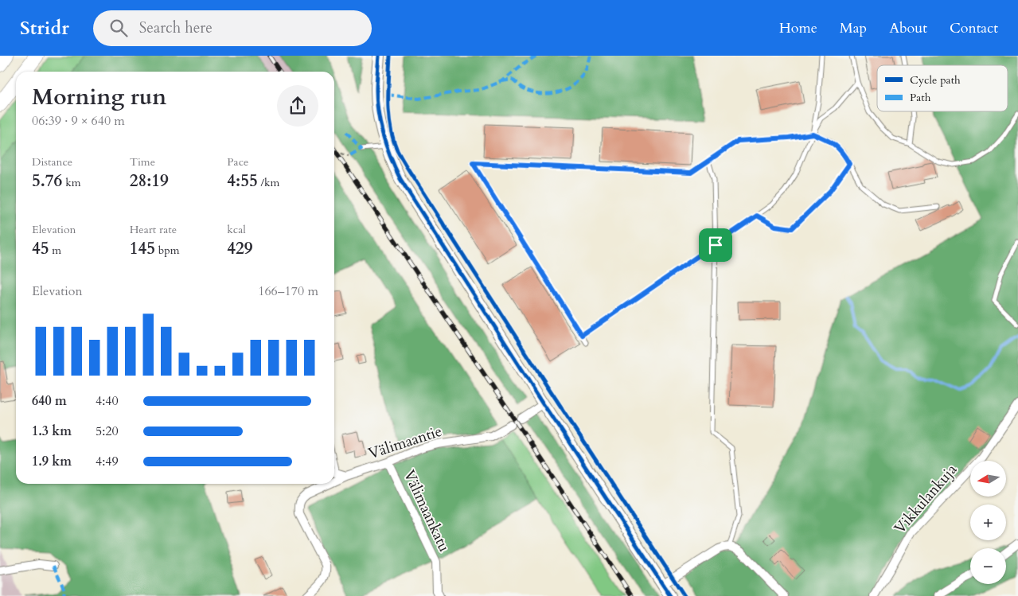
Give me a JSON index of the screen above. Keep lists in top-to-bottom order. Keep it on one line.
{"streets":{"street":["Välimaantie","Vikkulankuja","Välimaankatu"]},"crossings":[["Välimaantie","Välimaankatu"]],"legend":["Cycle path","Path"],"north":"left","page":{"header":"Stridr","search":"Search here","nav":["Home","Map","About","Contact"],"heading":["Morning run","06:39 · 9 × 640 m"],"stats":[["Distance","5.76 km"],["Time","28:19"],["Pace","4:55 /km"],["Elevation","45 m"],["Heart rate","145 bpm"],["kcal","429"]],"chart":["Elevation","166–170 m"],"list":[{"name":"640 m","note":"4:40"},{"name":"1.3 km","note":"5:20"},{"name":"1.9 km","note":"4:49"}],"map_buttons":["+","−"]}}
